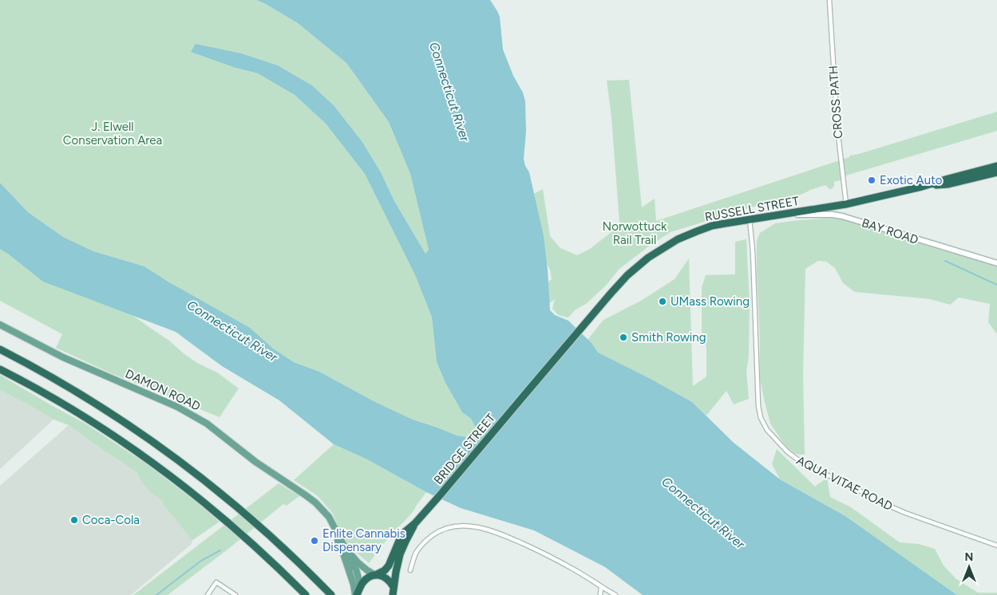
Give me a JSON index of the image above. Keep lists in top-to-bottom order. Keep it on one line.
{"streets":{"highway":["RUSSELL STREET","BRIDGE STREET"],"main road":["BAY ROAD","DAMON ROAD"],"street":["CROSS PATH","AQUA VITAE ROAD"]},"crossings":[["CROSS PATH","RUSSELL STREET"],["RUSSELL STREET","BAY ROAD"],["RUSSELL STREET","BRIDGE STREET"],["RUSSELL STREET","AQUA VITAE ROAD"],["DAMON ROAD","BRIDGE STREET"]],"water":["Connecticut River"],"parks":["J. Elwell Conservation Area","Norwottuck Rail Trail"],"places":["Exotic Auto","UMass Rowing","Smith Rowing","Coca-Cola","Enlite Cannabis Dispensary"],"north":"top"}
